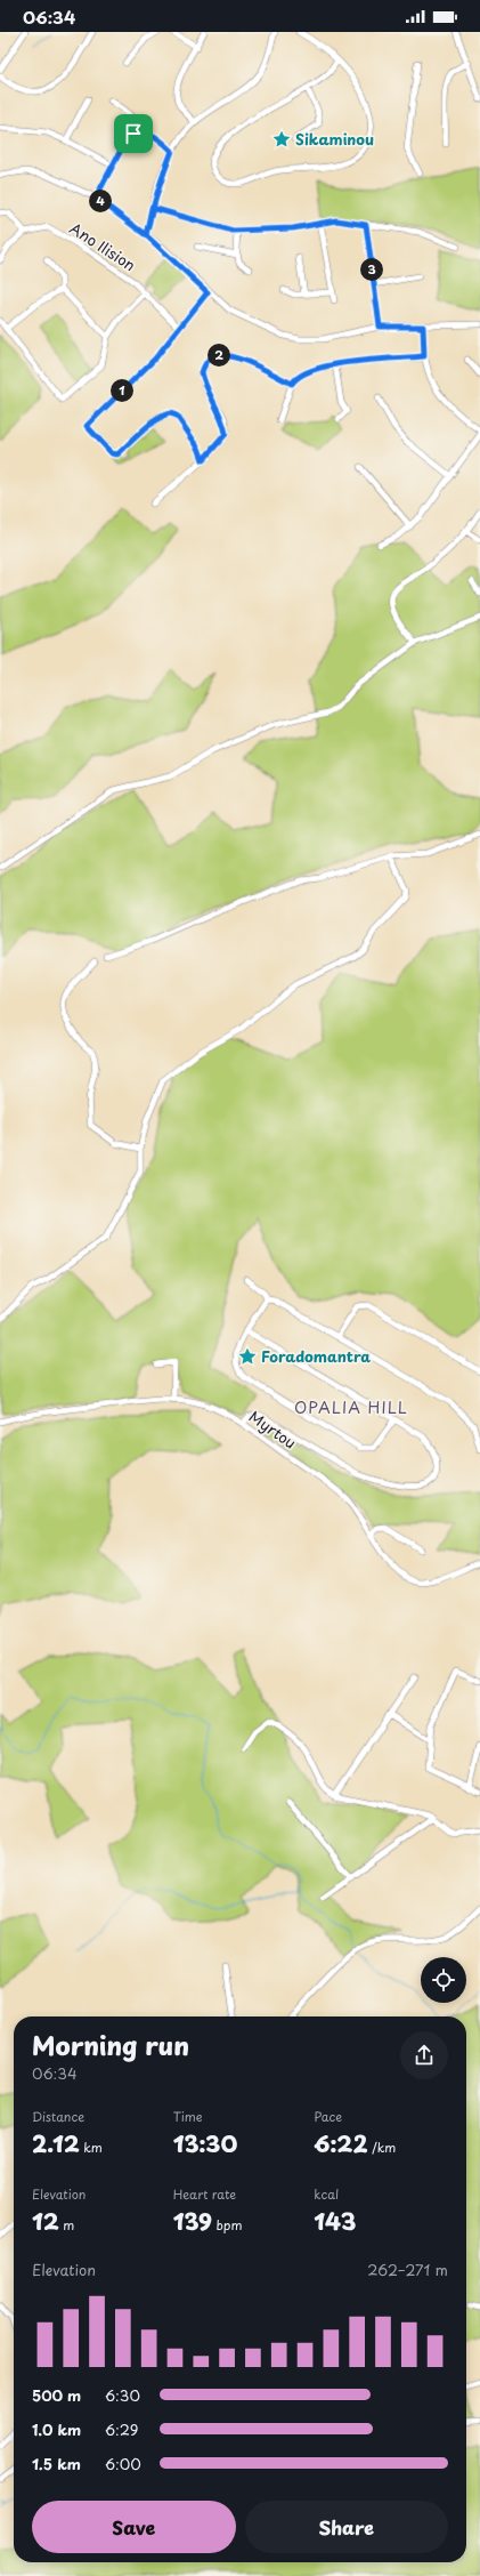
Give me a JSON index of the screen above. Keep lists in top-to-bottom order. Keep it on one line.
{"streets":{"street":["Ano Ilision","Myrtou"]},"districts":["OPALIA HILL"],"places":{"place":["Sikaminou","Foradomantra"]},"page":{"status":"06:34","pins":["4","3","2","1"],"heading":["Morning run","06:34"],"stats":[["Distance","2.12 km"],["Time","13:30"],["Pace","6:22 /km"],["Elevation","12 m"],["Heart rate","139 bpm"],["kcal","143"]],"chart":["Elevation","262–271 m"],"list":[{"name":"500 m","note":"6:30"},{"name":"1.0 km","note":"6:29"},{"name":"1.5 km","note":"6:00"}],"buttons":["Save","Share"]}}
